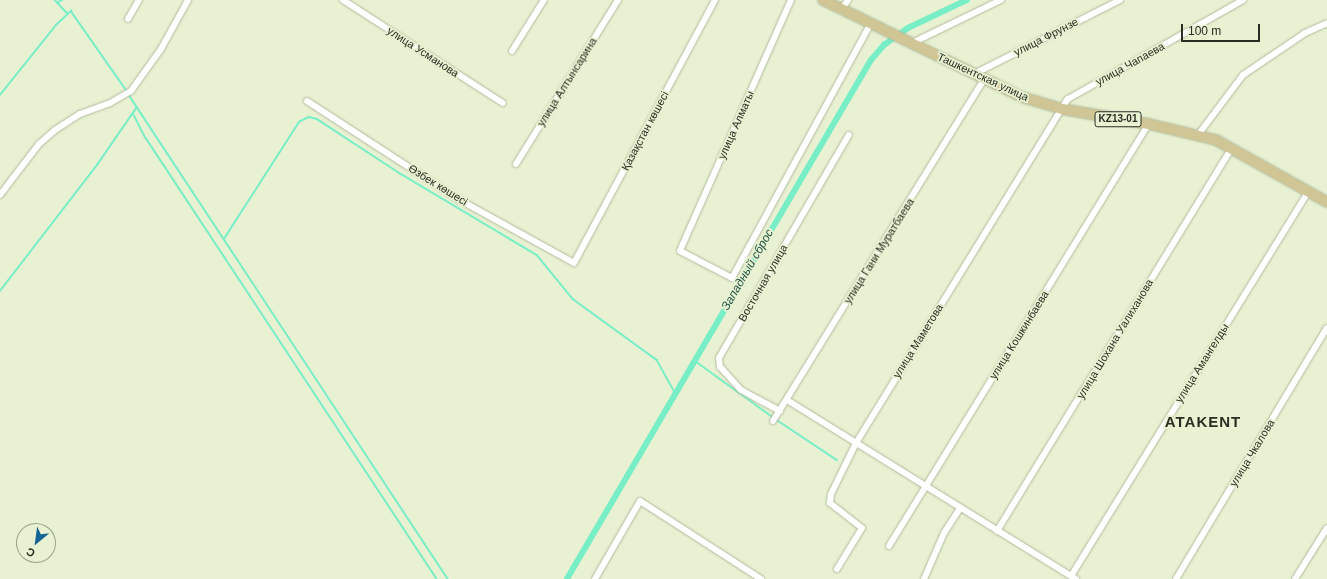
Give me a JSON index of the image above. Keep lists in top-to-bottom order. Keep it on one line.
{"streets":{"main road":["Ташкентская улица","KZ13-01"],"street":["улица Фрунзе","улица Усманова","улица Чапаева","улица Алтынсарина","улица Алматы","Қазақстан көшесі","Өзбек көшесі","улица Гани Муратбаева","Восточная улица","улица Кошкинбаева","улица Шохана Уалиханова","улица Маметова","улица Амангелды","улица Чкалова"]},"crossings":[["улица Фрунзе","Ташкентская улица"],["улица Чапаева","Ташкентская улица"],["улица Чапаева","улица Маметова"],["Ташкентская улица","улица Алматы"],["Ташкентская улица","улица Гани Муратбаева"],["Ташкентская улица","улица Кошкинбаева"],["Ташкентская улица","улица Шохана Уалиханова"],["Ташкентская улица","улица Маметова"],["Ташкентская улица","улица Амангелды"],["Қазақстан көшесі","Өзбек көшесі"],["улица Гани Муратбаева","Восточная улица"]],"districts":["ATAKENT"],"water":["Западный сброс"],"scale_bar":"100 m","north":"bottom left"}
